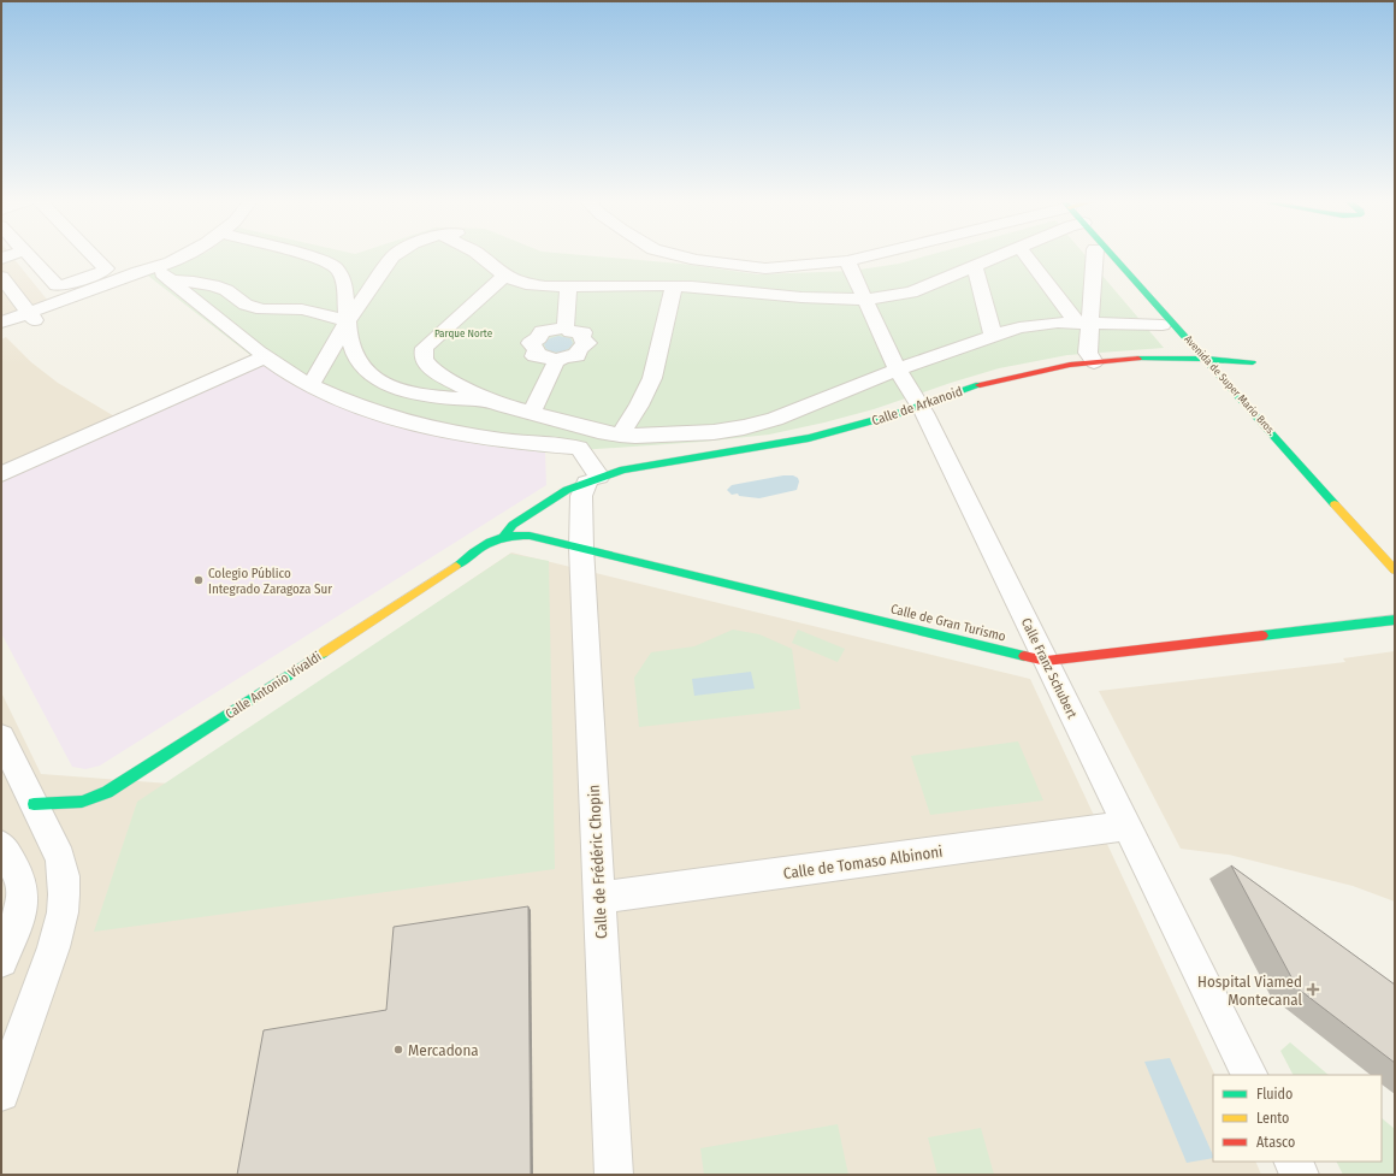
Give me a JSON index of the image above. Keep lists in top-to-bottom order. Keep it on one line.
{"streets":{"street":["Avenida de Super Mario Bros.","Calle de Arkanoid","Calle de Gran Turismo","Calle Franz Schubert","Calle Antonio Vivaldi","Calle de Frédéric Chopin","Calle de Tomaso Albinoni"]},"crossings":[["Avenida de Super Mario Bros.","Calle de Arkanoid"],["Calle de Arkanoid","Calle de Gran Turismo"],["Calle de Arkanoid","Calle Franz Schubert"],["Calle de Arkanoid","Calle Antonio Vivaldi"],["Calle de Gran Turismo","Calle Franz Schubert"],["Calle de Gran Turismo","Calle Antonio Vivaldi"],["Calle de Gran Turismo","Calle de Frédéric Chopin"],["Calle Franz Schubert","Calle de Tomaso Albinoni"],["Calle de Frédéric Chopin","Calle de Tomaso Albinoni"]],"parks":["Parque Norte"],"places":{"other":["Colegio Público Integrado Zaragoza Sur","Mercadona"],"health":["Hospital Viamed Montecanal"]},"legend":["Fluido","Lento","Atasco"]}
